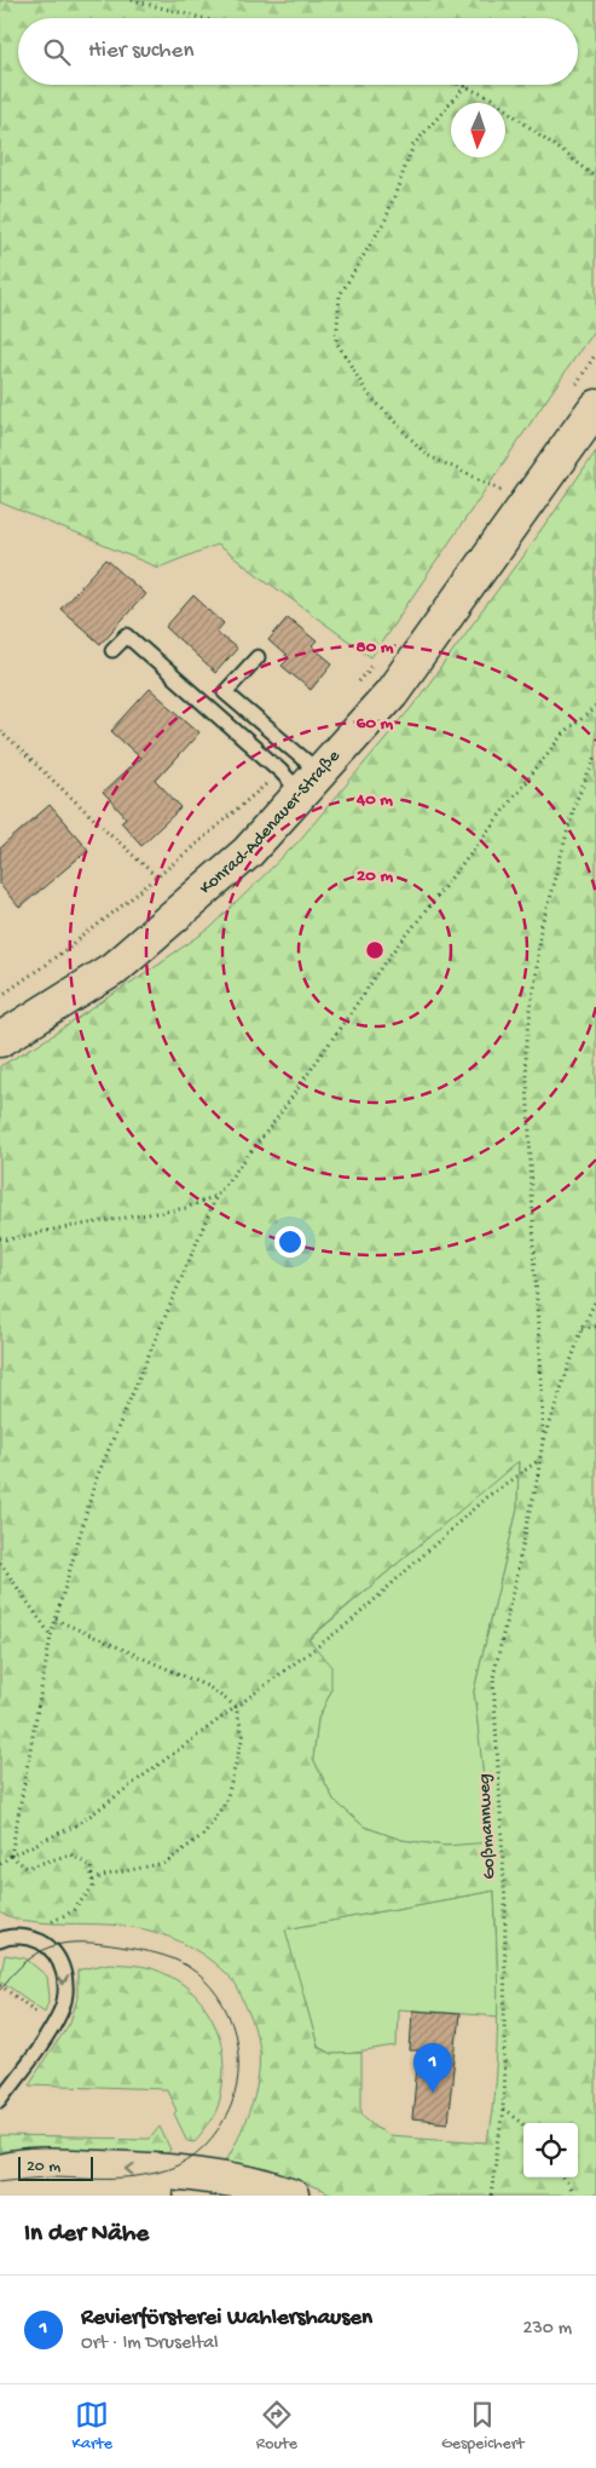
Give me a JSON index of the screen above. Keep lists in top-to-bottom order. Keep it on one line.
{"streets":{"main road":["Konrad-Adenauer-Straße"],"path":["Goßmannweg"]},"scale_bar":"20 m","north":"bottom","page":{"search":"Hier suchen","pins":"1","scale":"20 m","heading":"In der Nähe","list":[{"mark":"1","name":"Revierförsterei Wahlershausen","note":"Ort · Im Druseltal","value":"230 m"}],"nav":["Karte","Route","Gespeichert"]},"rings":["80 m","60 m","40 m","20 m"]}
